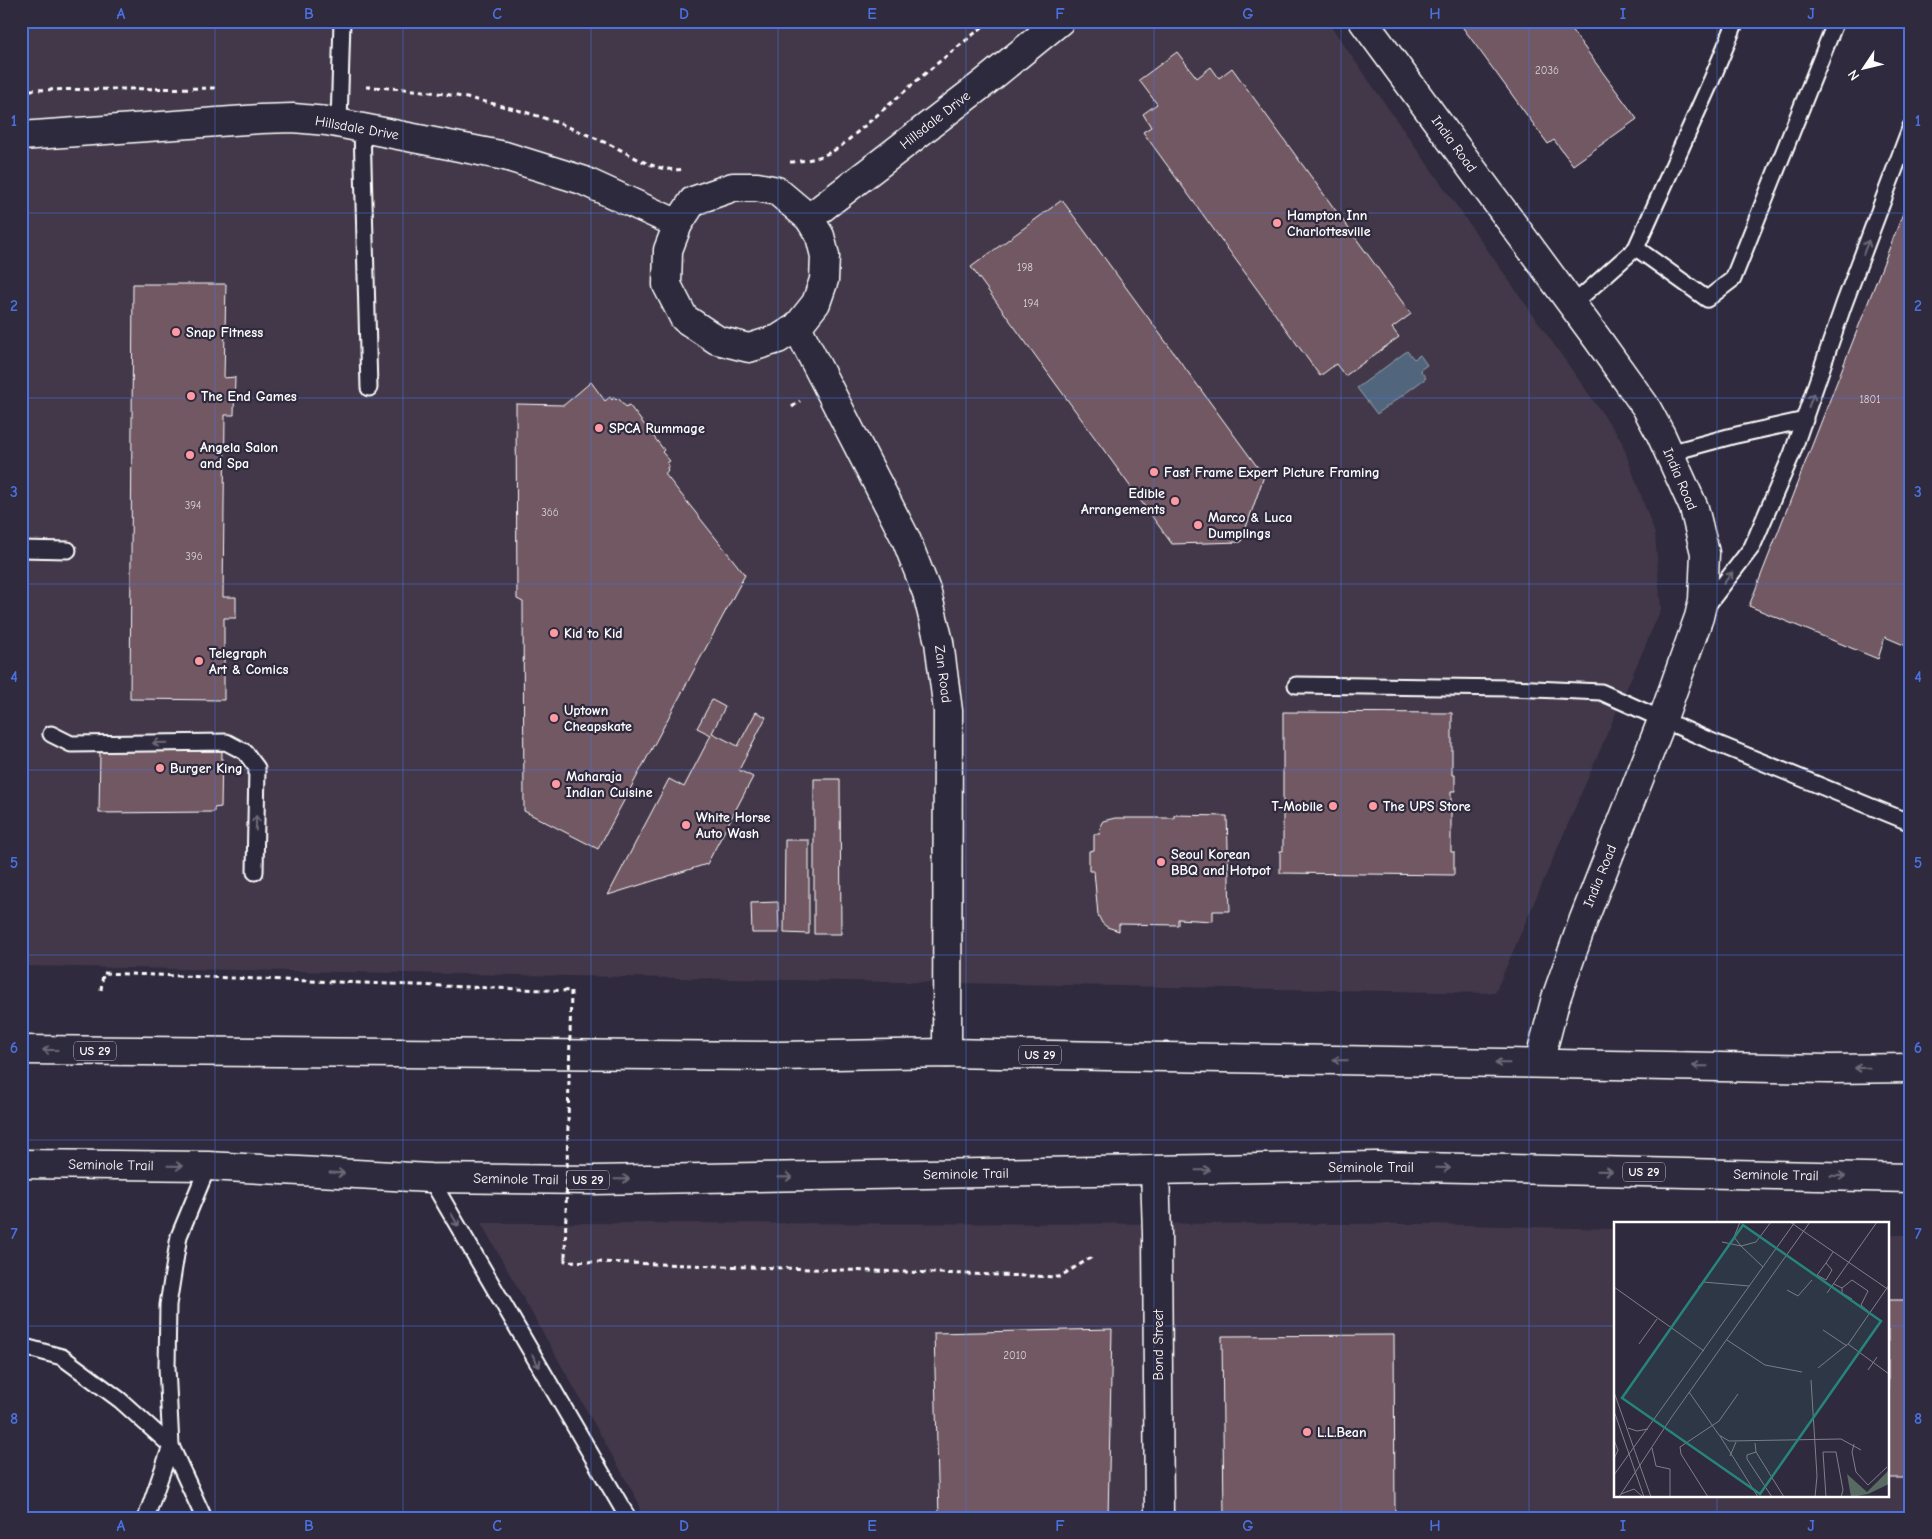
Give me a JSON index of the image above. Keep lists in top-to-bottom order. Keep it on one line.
{"streets":{"main road":["Hillsdale Drive","India Road","Zan Road","US 29","Seminole Trail","Bond Street"]},"crossings":[["Hillsdale Drive","Zan Road"],["India Road","US 29"],["Zan Road","US 29"],["Seminole Trail","Bond Street"]],"places":["Hampton Inn Charlottesville","Snap Fitness","The End Games","SPCA Rummage","Angela Salon and Spa","Fast Frame Expert Picture Framing","Edible Arrangements","Marco & Luca Dumplings","Kid to Kid","Telegraph Art & Comics","Uptown Cheapskate","Burger King","Maharaja Indian Cuisine","T-Mobile","The UPS Store","White Horse Auto Wash","Seoul Korean BBQ and Hotpot","L.L.Bean"],"house_numbers":["2036","198","194","1801","394","366","396","2010"],"north":"bottom left","grid":{"columns":["A","B","C","D","E","F","G","H","I","J"],"rows":["1","2","3","4","5","6","7","8"]}}
